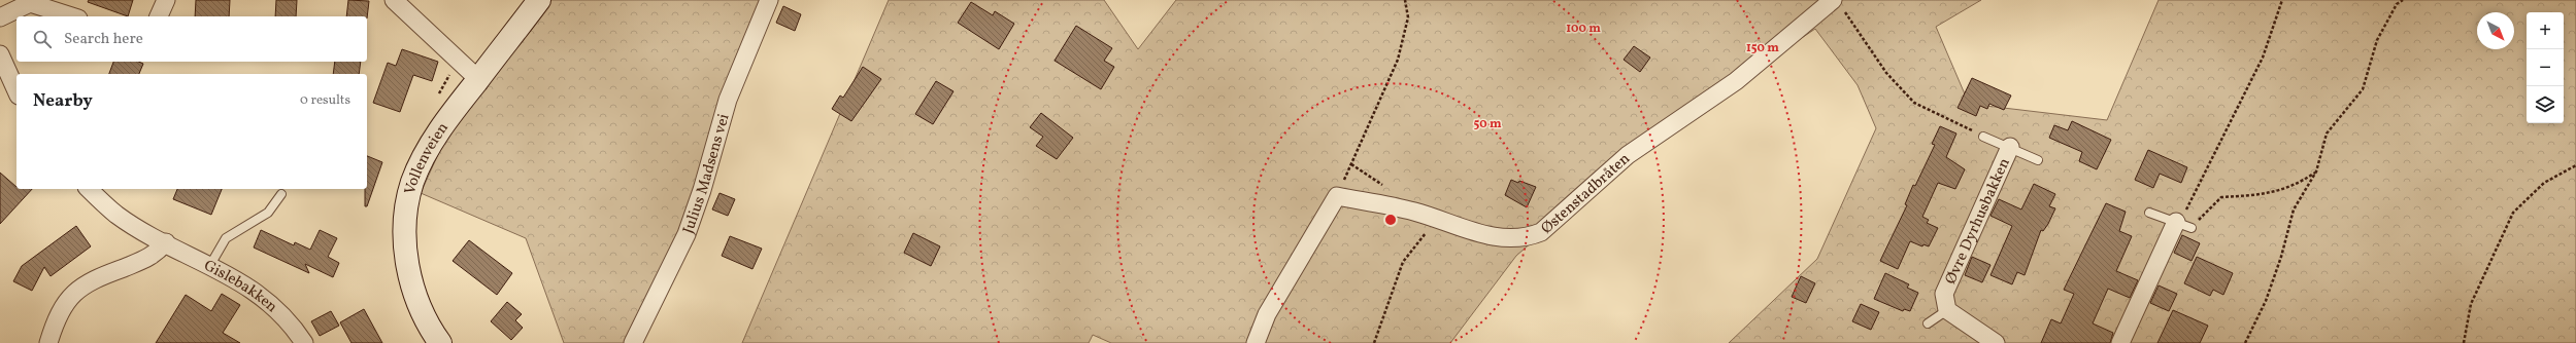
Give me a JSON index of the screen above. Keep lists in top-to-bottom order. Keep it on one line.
{"streets":{"main road":["Vollenveien"],"street":["Julius Madsens vei","Østenstadbråten","Øvre Dyrhusbakken","Gislebakken"]},"north":"bottom right","page":{"map_buttons":["+","−"],"search":"Search here","heading":["Nearby","0 results"]},"rings":["100 m","150 m","50 m"]}
